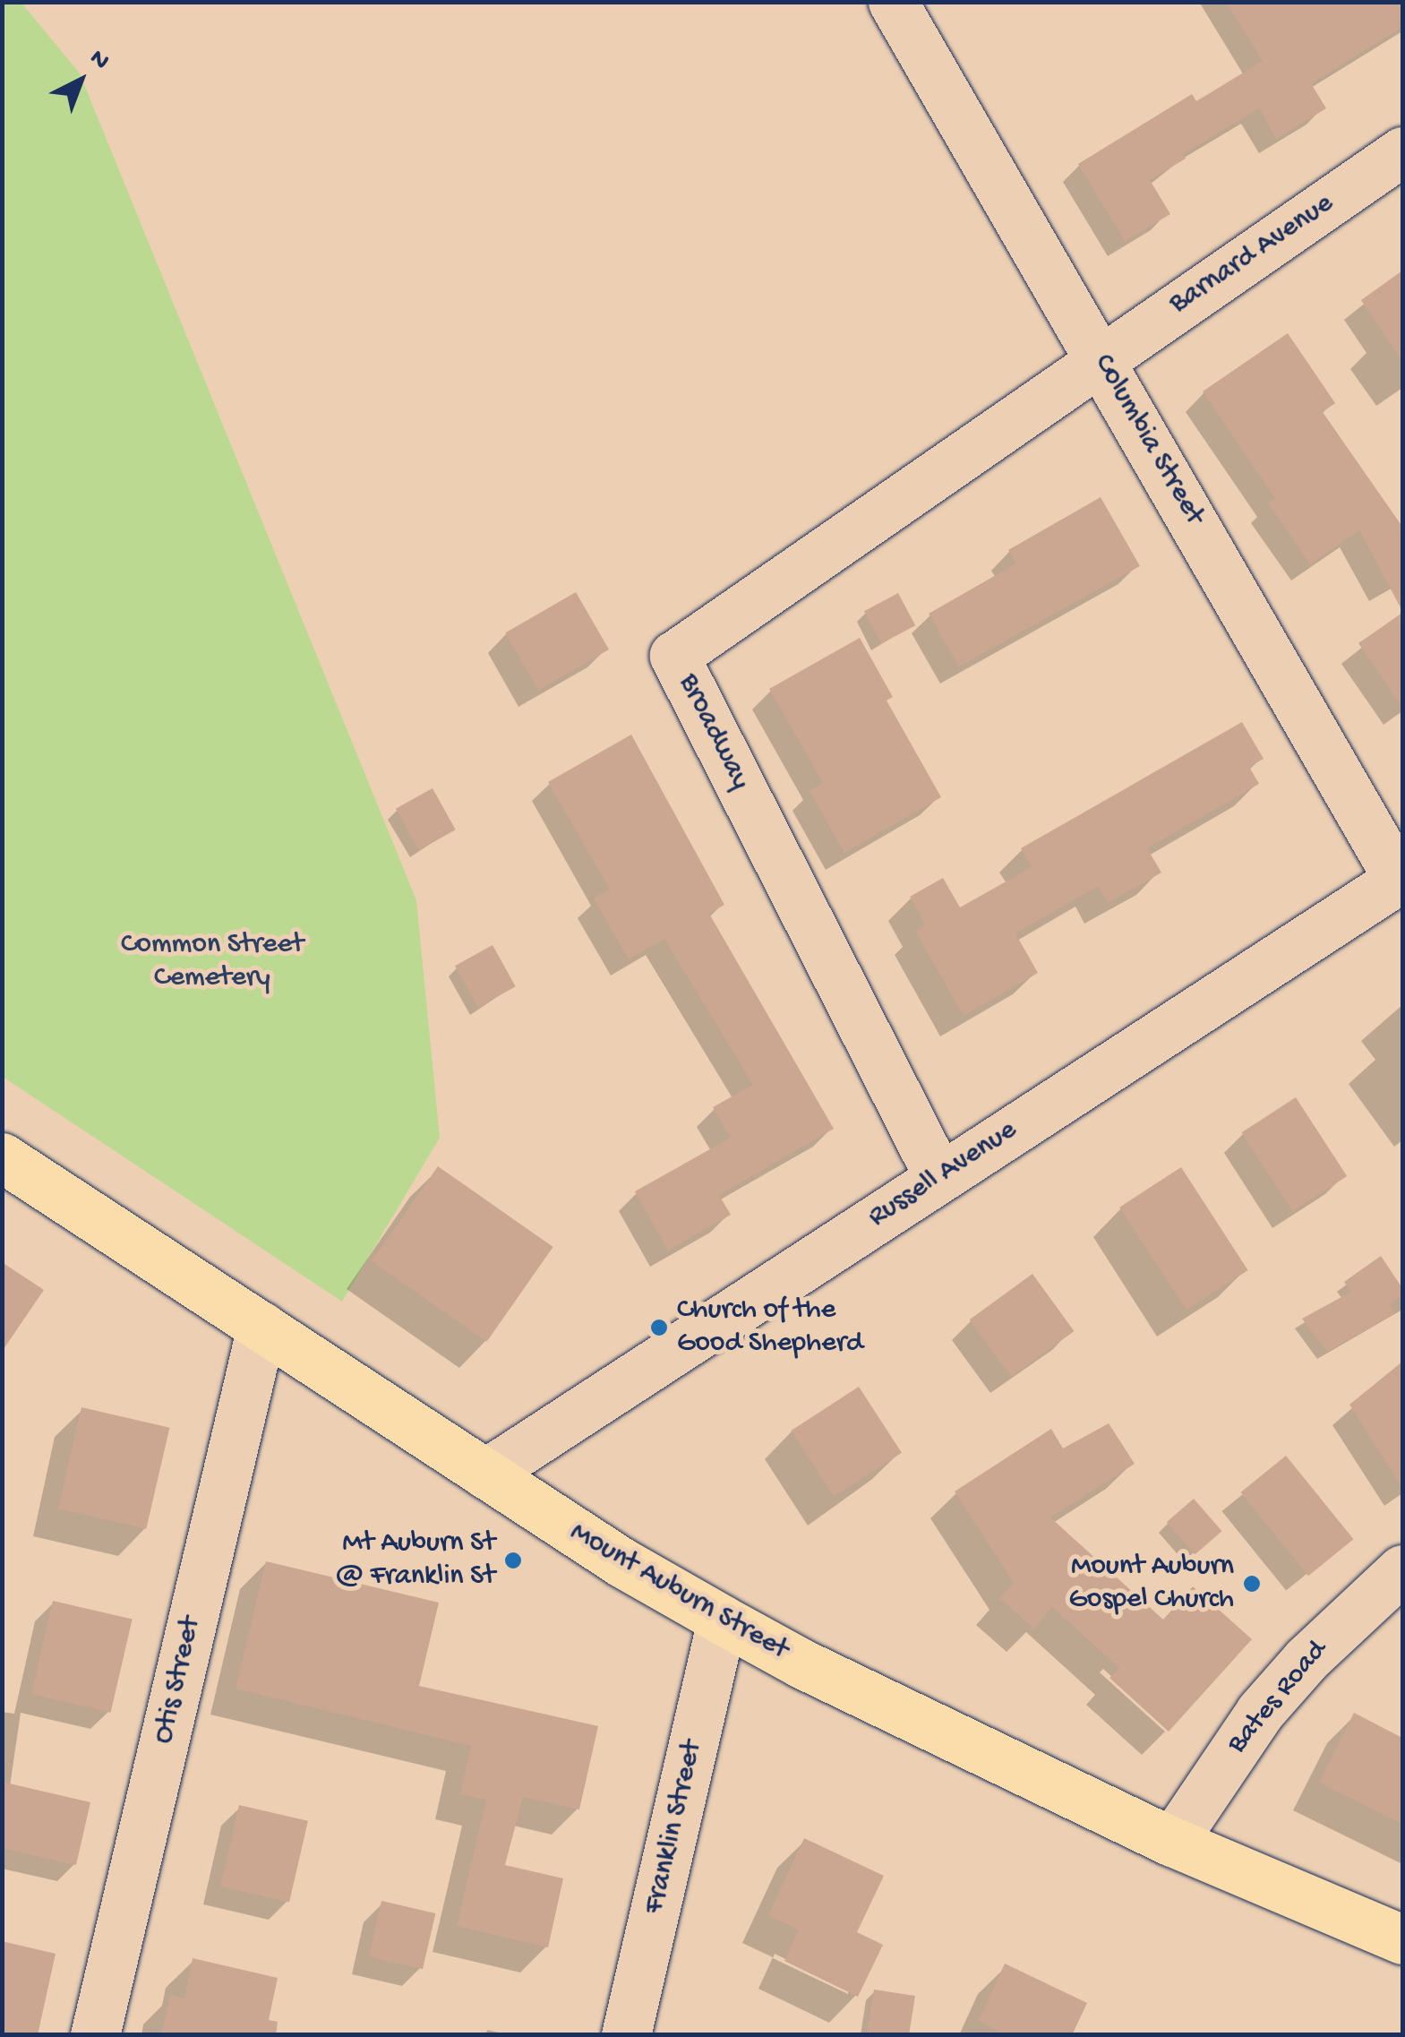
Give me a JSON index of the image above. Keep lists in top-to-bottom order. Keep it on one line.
{"streets":{"main road":["Mount Auburn Street"],"street":["Barnard Avenue","Columbia Street","Broadway","Russell Avenue","Otis Street","Bates Road","Franklin Street"]},"crossings":[["Barnard Avenue","Columbia Street"],["Barnard Avenue","Broadway"],["Columbia Street","Broadway"],["Columbia Street","Russell Avenue"],["Broadway","Russell Avenue"],["Russell Avenue","Mount Auburn Street"],["Mount Auburn Street","Otis Street"],["Mount Auburn Street","Bates Road"],["Mount Auburn Street","Franklin Street"]],"parks":["Common Street Cemetery"],"places":["Church of the Good Shepherd","Mt Auburn St @ Franklin St","Mount Auburn Gospel Church"],"north":"top right"}
